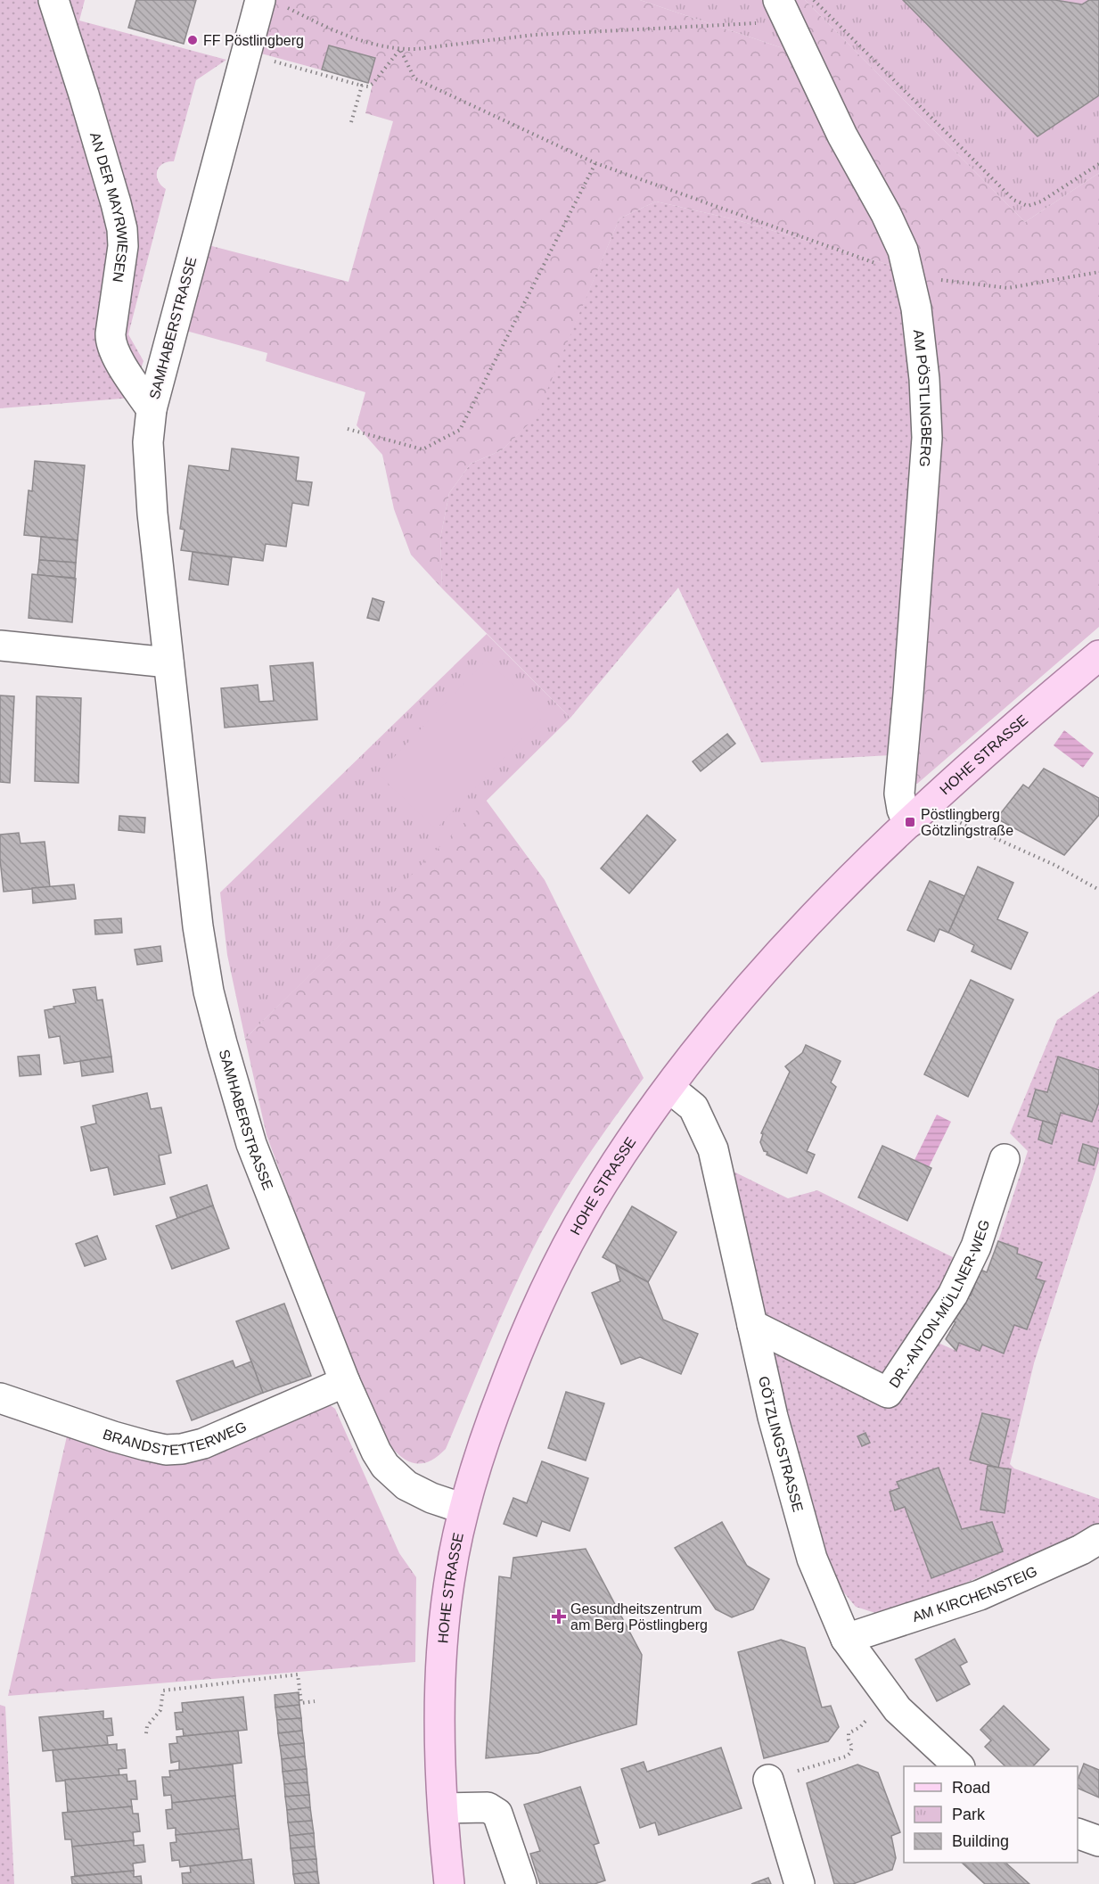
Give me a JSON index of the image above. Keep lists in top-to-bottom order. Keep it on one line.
{"streets":{"main road":["HOHE STRASSE"],"street":["AN DER MAYRWIESEN","SAMHABERSTRASSE","AM PÖSTLINGBERG","DR.-ANTON-MÜLLNER-WEG","BRANDSTETTERWEG","GÖTZLINGSTRASSE","AM KIRCHENSTEIG"]},"crossings":[["AN DER MAYRWIESEN","SAMHABERSTRASSE"],["SAMHABERSTRASSE","HOHE STRASSE"],["SAMHABERSTRASSE","BRANDSTETTERWEG"],["AM PÖSTLINGBERG","HOHE STRASSE"],["HOHE STRASSE","GÖTZLINGSTRASSE"],["DR.-ANTON-MÜLLNER-WEG","GÖTZLINGSTRASSE"],["GÖTZLINGSTRASSE","AM KIRCHENSTEIG"]],"places":{"other":["FF Pöstlingberg"],"transit":["Pöstlingberg Götzlingstraße"],"health":["Gesundheitszentrum am Berg Pöstlingberg"]},"legend":["Road","Park","Building"]}
